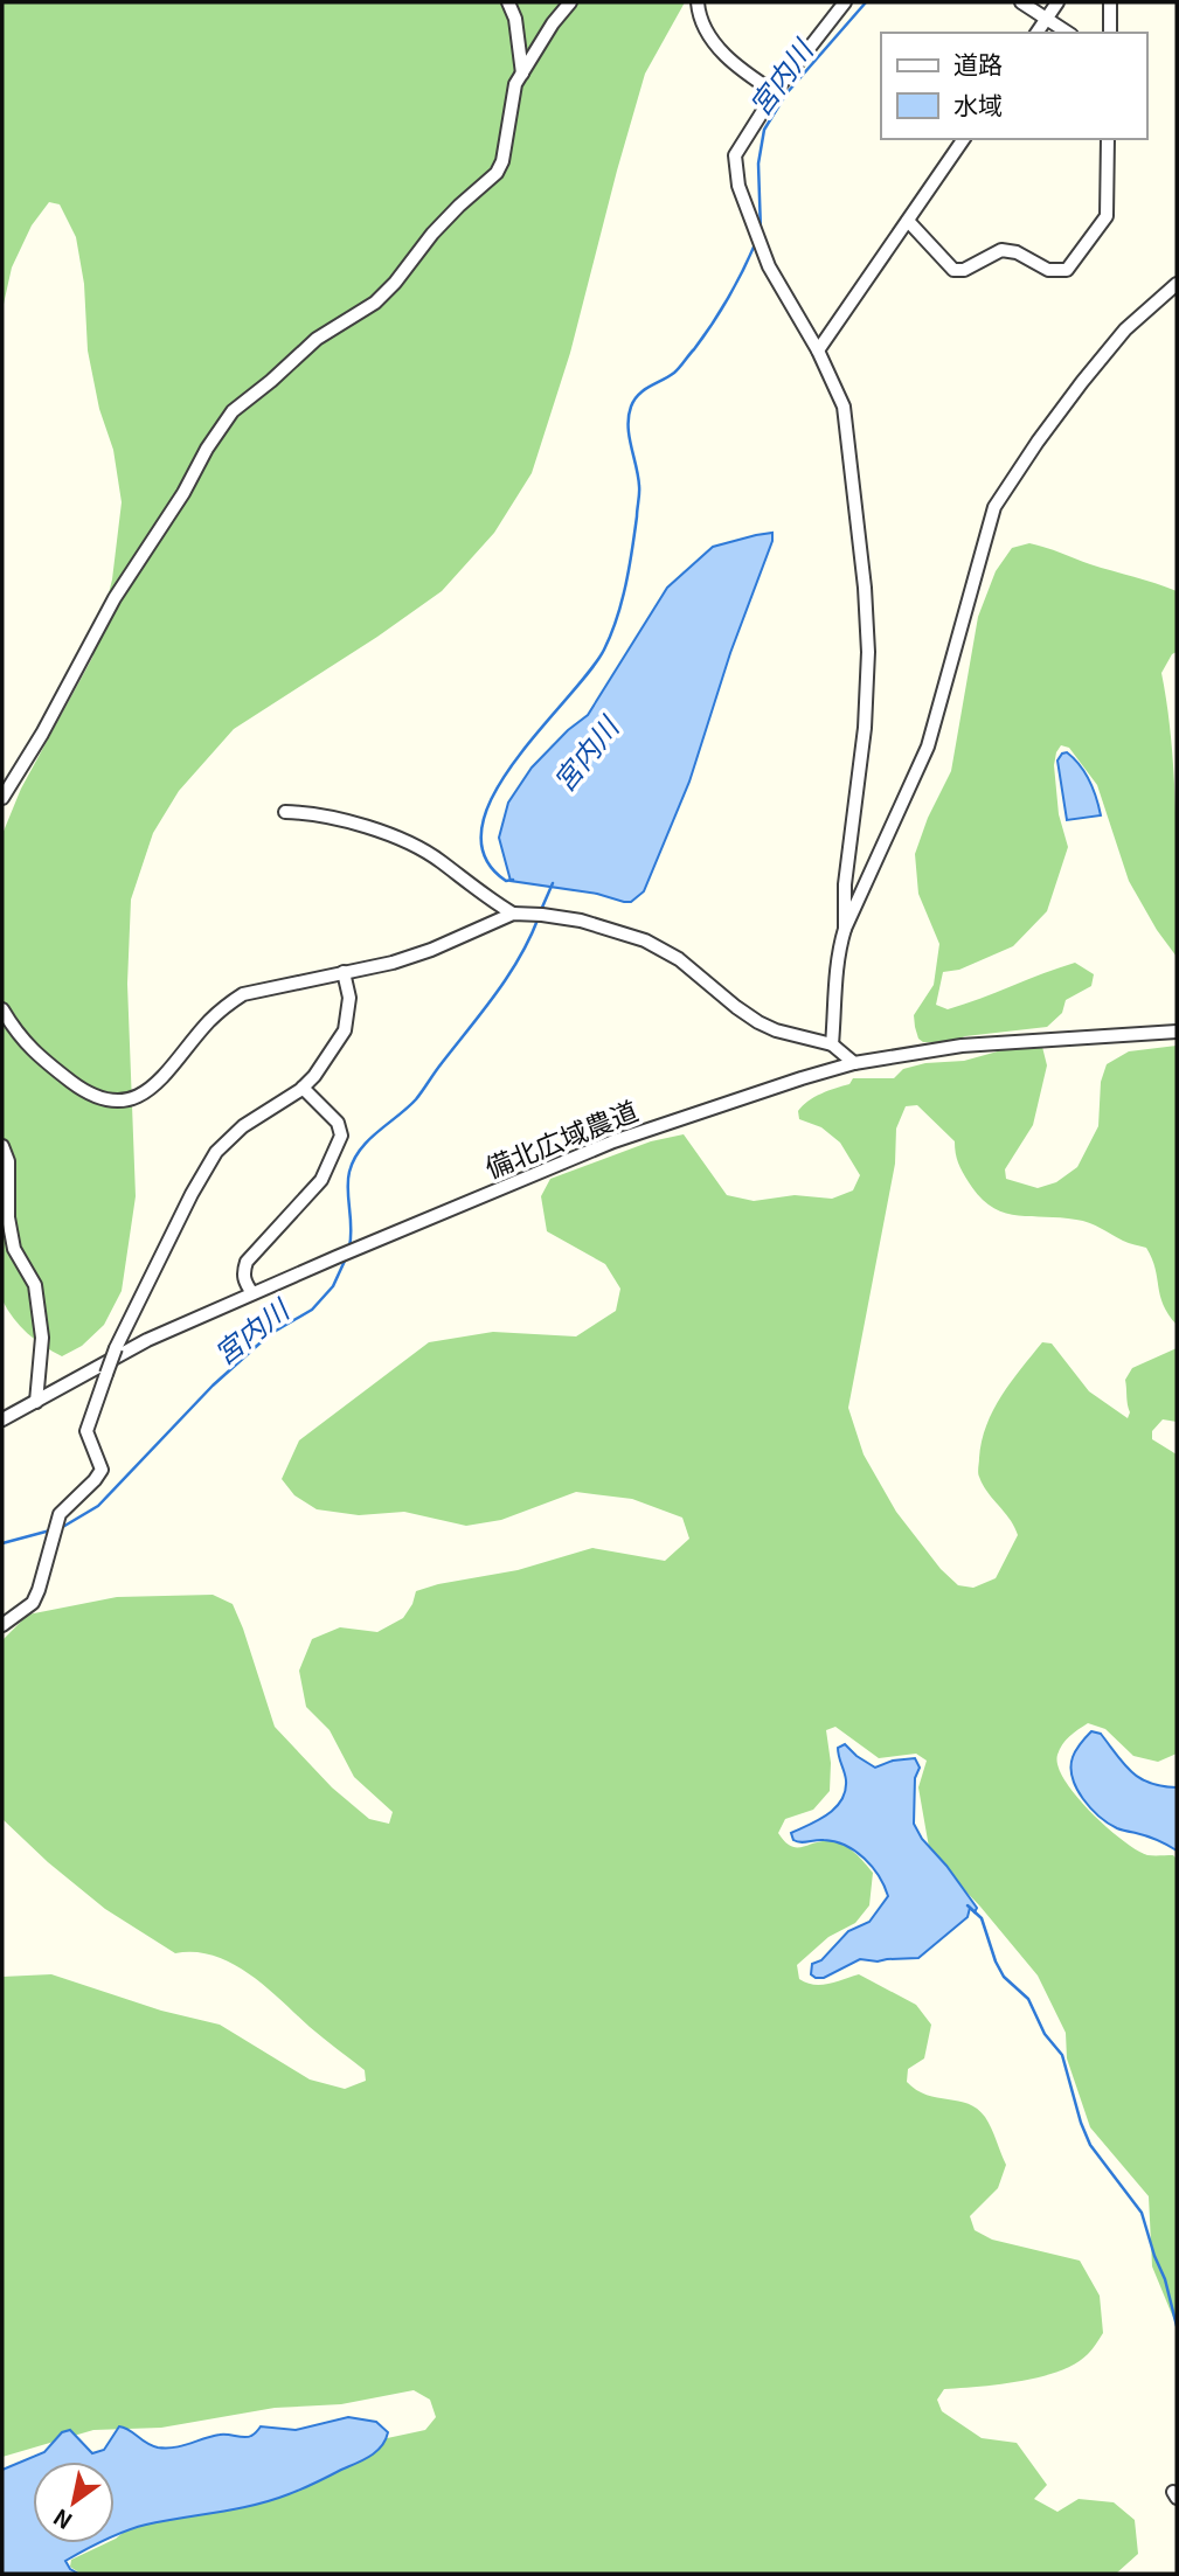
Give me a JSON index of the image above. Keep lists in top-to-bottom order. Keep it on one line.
{"streets":{"street":["備北広域農道"]},"water":["宮内川"],"legend":["道路","水域"],"north":"bottom left"}
